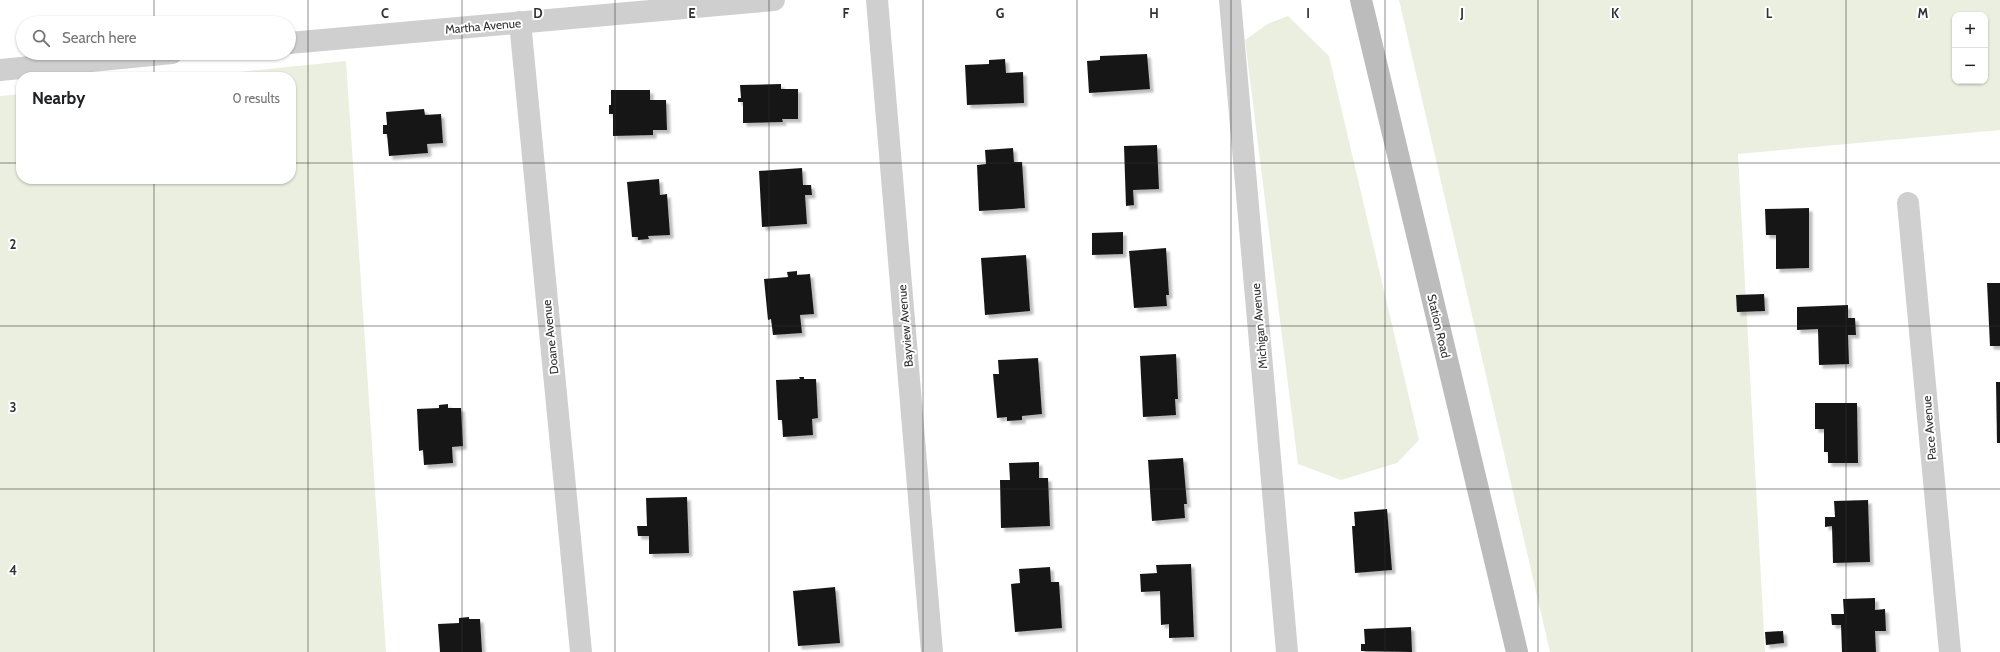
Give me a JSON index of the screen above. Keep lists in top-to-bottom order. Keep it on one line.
{"streets":{"main road":["Station Road"],"street":["Martha Avenue","Bayview Avenue","Michigan Avenue","Doane Avenue","Pace Avenue"]},"crossings":[["Martha Avenue","Doane Avenue"]],"page":{"map_buttons":["+","−"],"search":"Search here","heading":["Nearby","0 results"]},"grid":{"columns":["C","D","E","F","G","H","I","J","K","L","M"],"rows":["2","3","4"]}}
